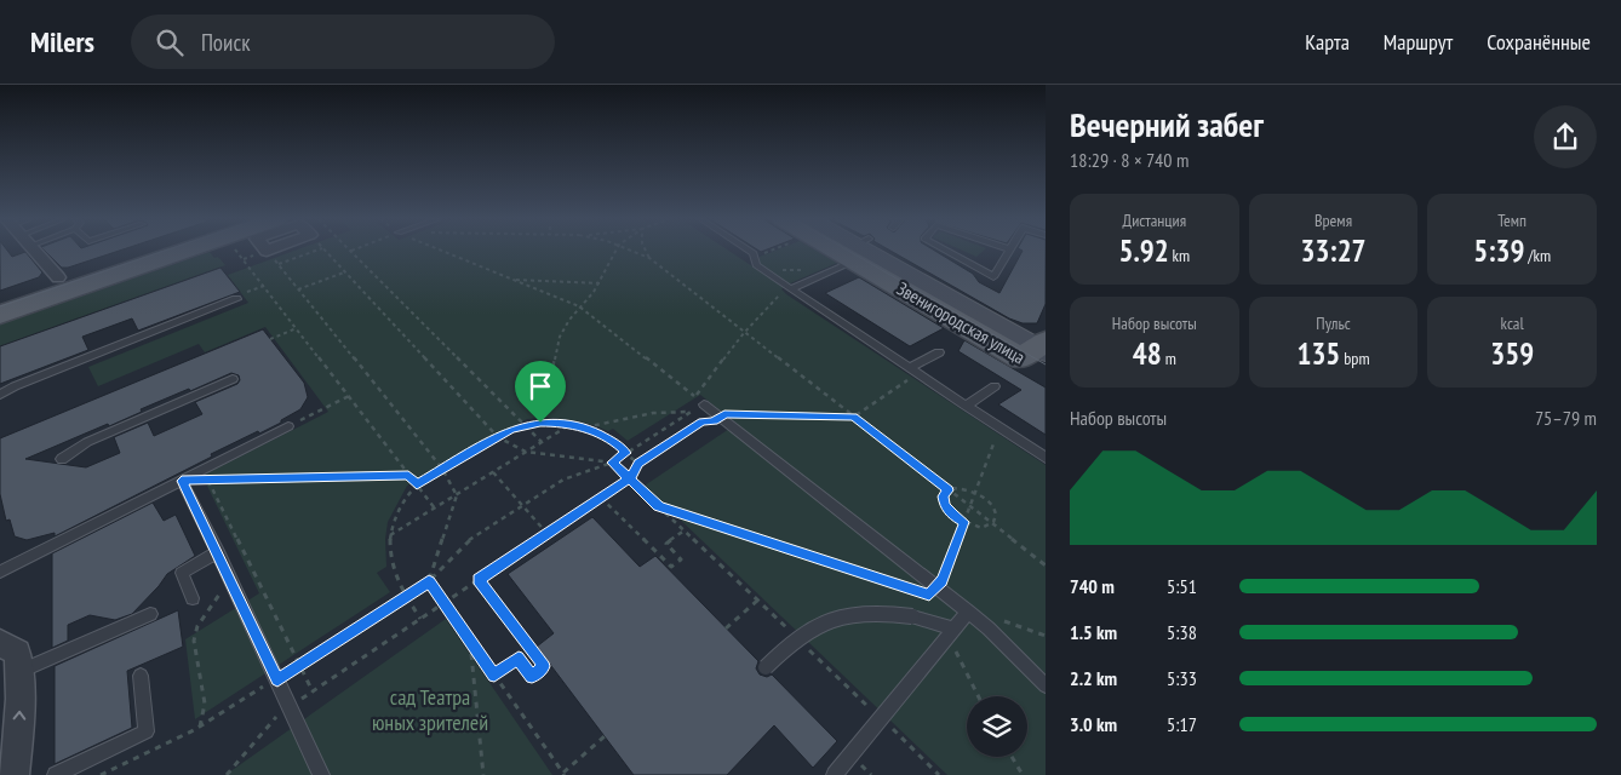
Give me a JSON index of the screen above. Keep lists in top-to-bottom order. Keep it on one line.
{"streets":{"main road":["Звенигородская улица"]},"parks":["сад Театра юных зрителей"],"page":{"header":"Milers","search":"Поиск","nav":["Карта","Маршрут","Сохранённые"],"heading":["Вечерний забег","18:29 · 8 × 740 m"],"stats":[["Дистанция","5.92 km"],["Время","33:27"],["Темп","5:39 /km"],["Набор высоты","48 m"],["Пульс","135 bpm"],["kcal","359"]],"chart":["Набор высоты","75–79 m"],"list":[{"name":"740 m","note":"5:51"},{"name":"1.5 km","note":"5:38"},{"name":"2.2 km","note":"5:33"},{"name":"3.0 km","note":"5:17"}]}}
